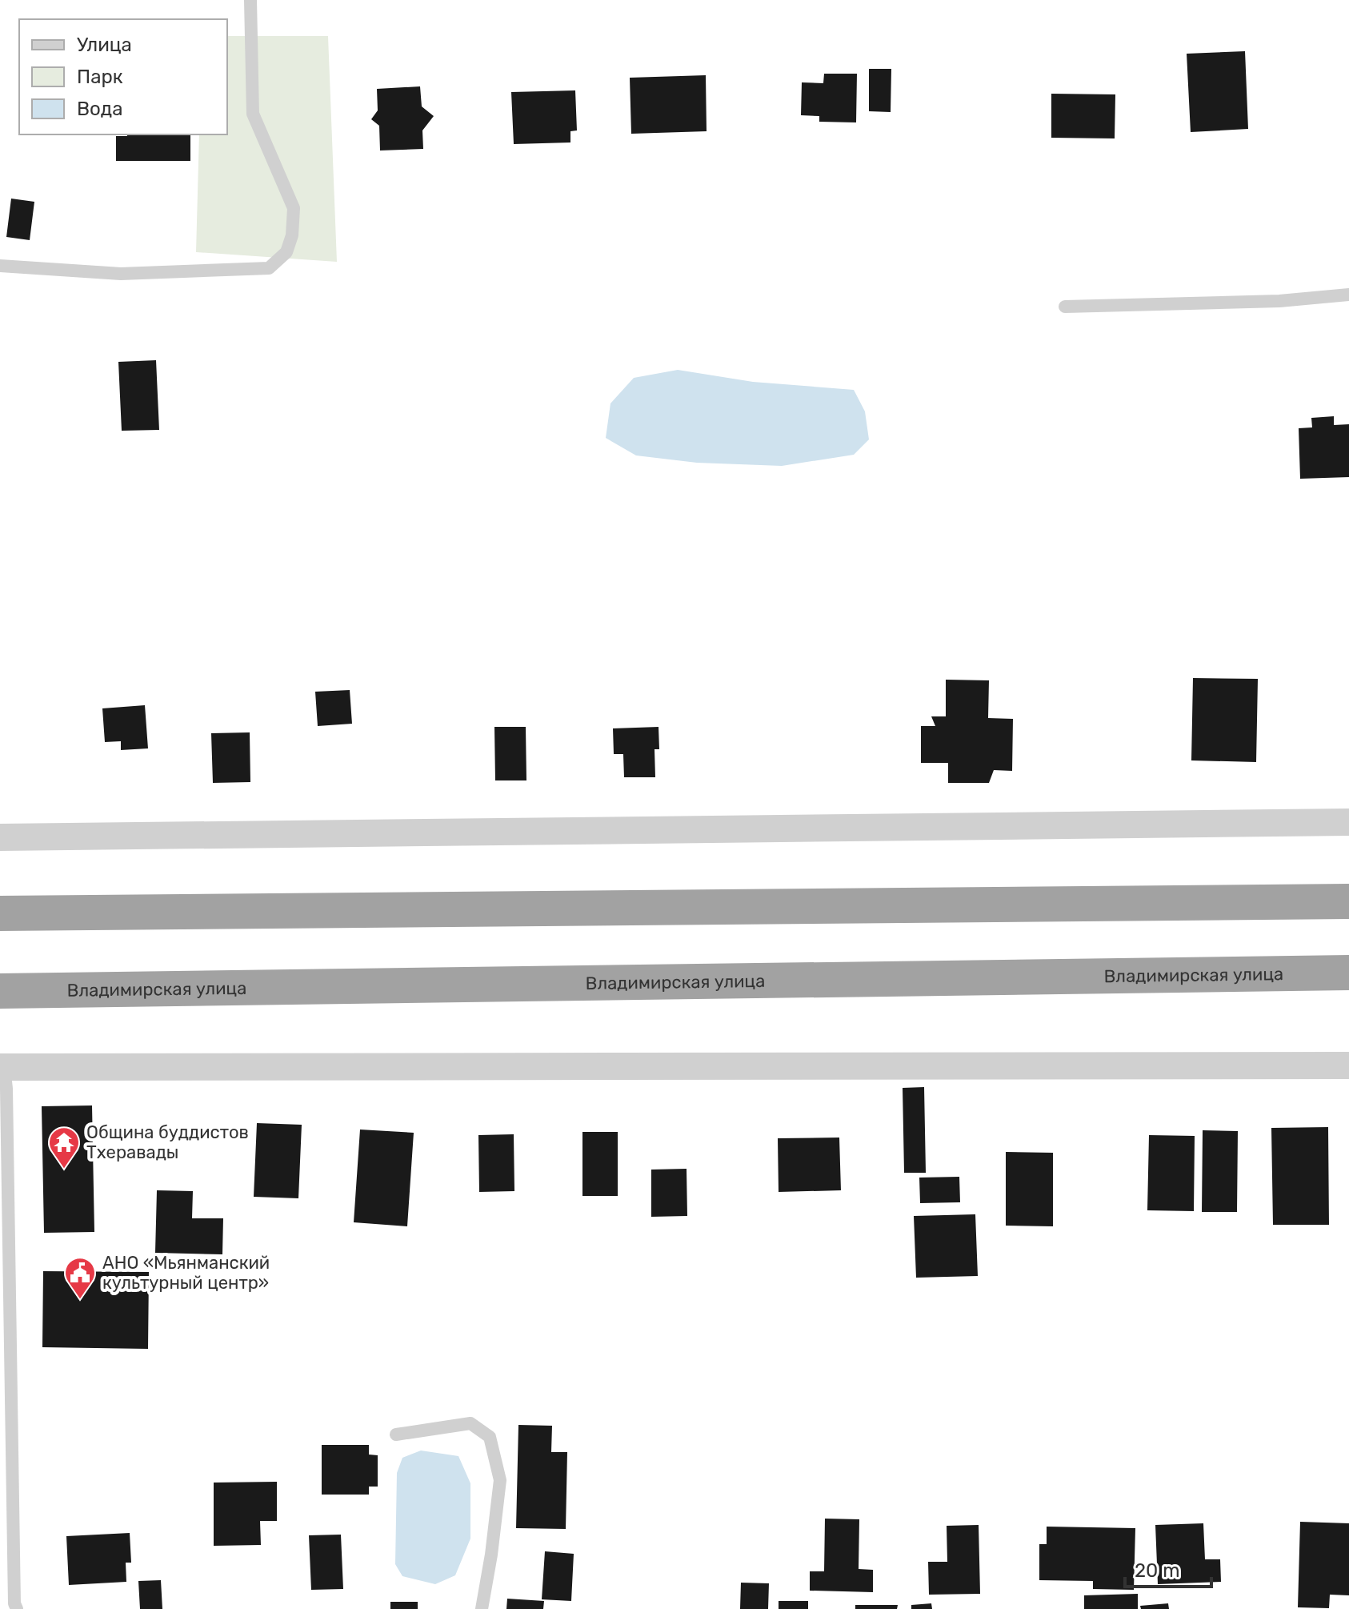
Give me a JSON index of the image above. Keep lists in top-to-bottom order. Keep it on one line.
{"streets":{"highway":["Владимирская улица"]},"places":{"temple":["Община буддистов Тхеравады"],"public building":["АНО «Мьянманский культурный центр»"]},"legend":["Улица","Парк","Вода"],"scale_bar":"20 m"}
